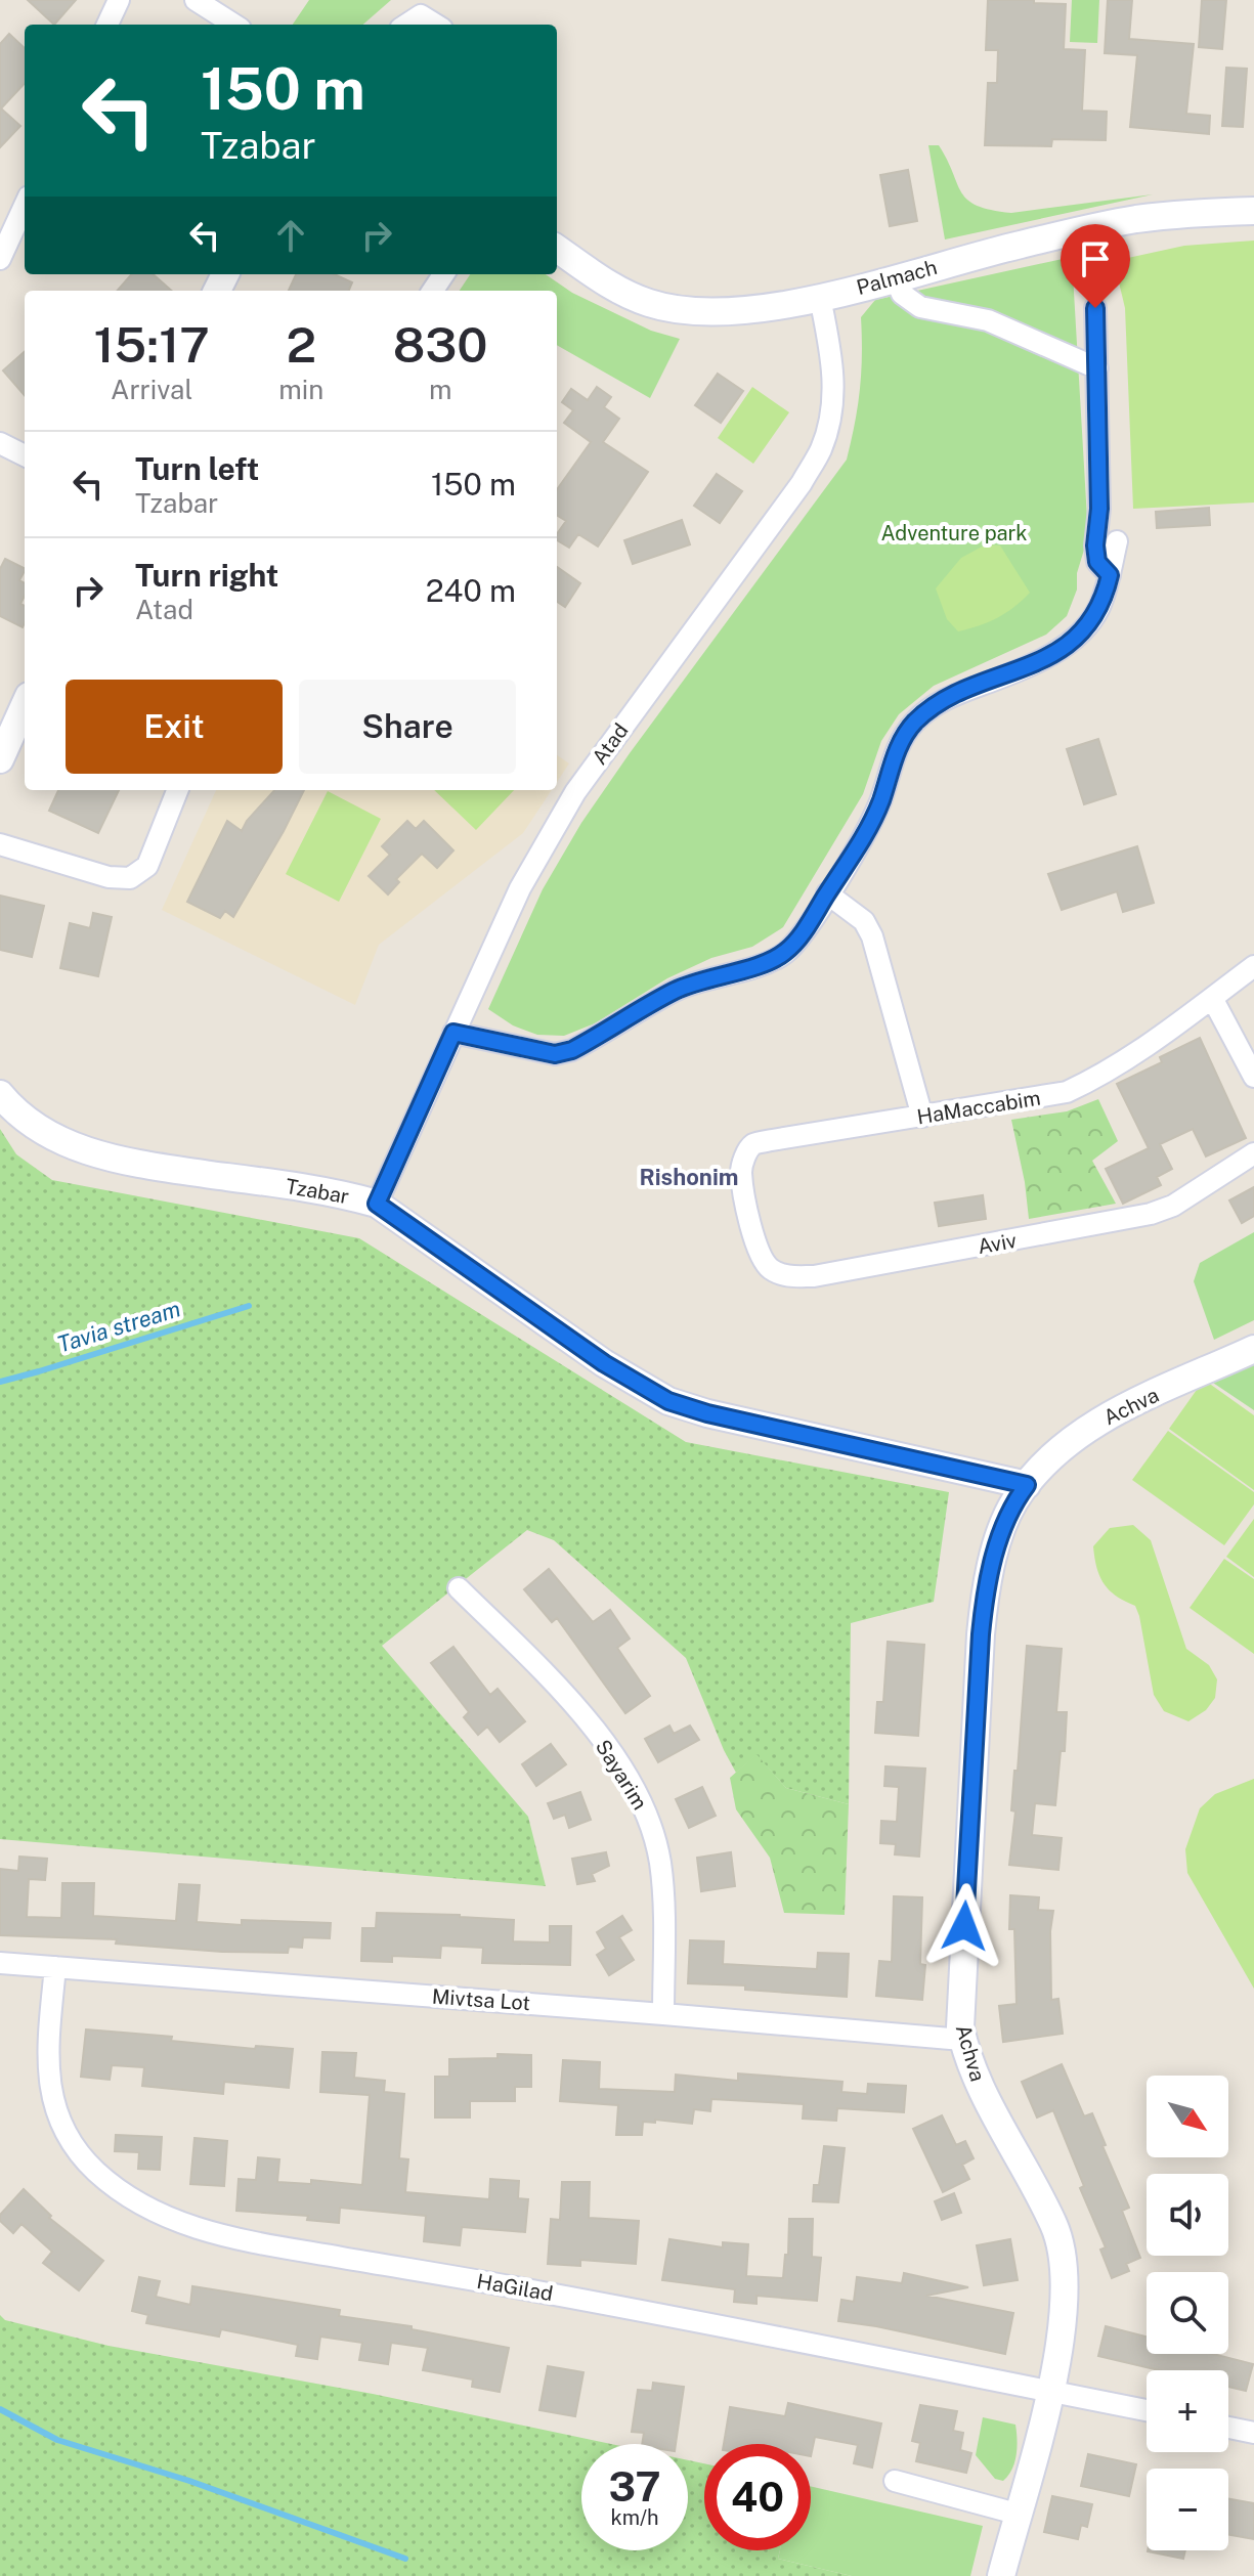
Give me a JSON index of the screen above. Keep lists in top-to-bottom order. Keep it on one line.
{"streets":{"street":["Palmach","Atad","HaMaccabim","Tzabar","Aviv","Achva","Sayarim","Mivtsa Lot","HaGilad"]},"crossings":[["Palmach","Atad"],["Atad","Tzabar"],["HaMaccabim","Aviv"],["Tzabar","Achva"],["Achva","Mivtsa Lot"],["Achva","HaGilad"],["Sayarim","Mivtsa Lot"],["Mivtsa Lot","HaGilad"]],"districts":["Rishonim"],"water":["Tavia stream"],"parks":["Adventure park"],"north":"bottom right","page":{"turn":["150 m","Tzabar"],"eta":["15:17","Arrival","2","min","830","m"],"list":[{"name":"Turn left","note":"Tzabar","value":"150 m"},{"name":"Turn right","note":"Atad","value":"240 m"}],"buttons":["Exit","Share"],"map_buttons":["+","−"],"speed":"37 km/h","limit":"40"}}
